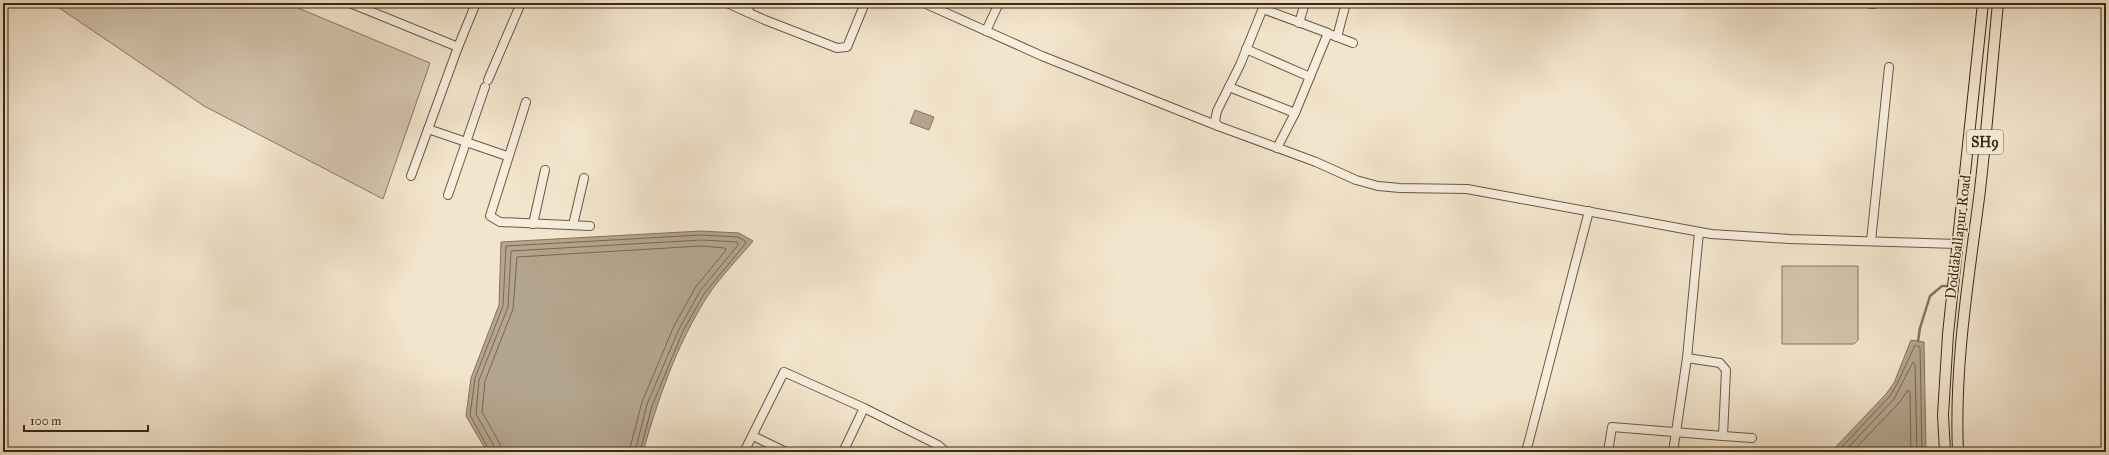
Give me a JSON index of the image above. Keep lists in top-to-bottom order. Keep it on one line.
{"streets":{"main road":["SH9","Doddaballapur Road"]},"scale_bar":"100 m"}
